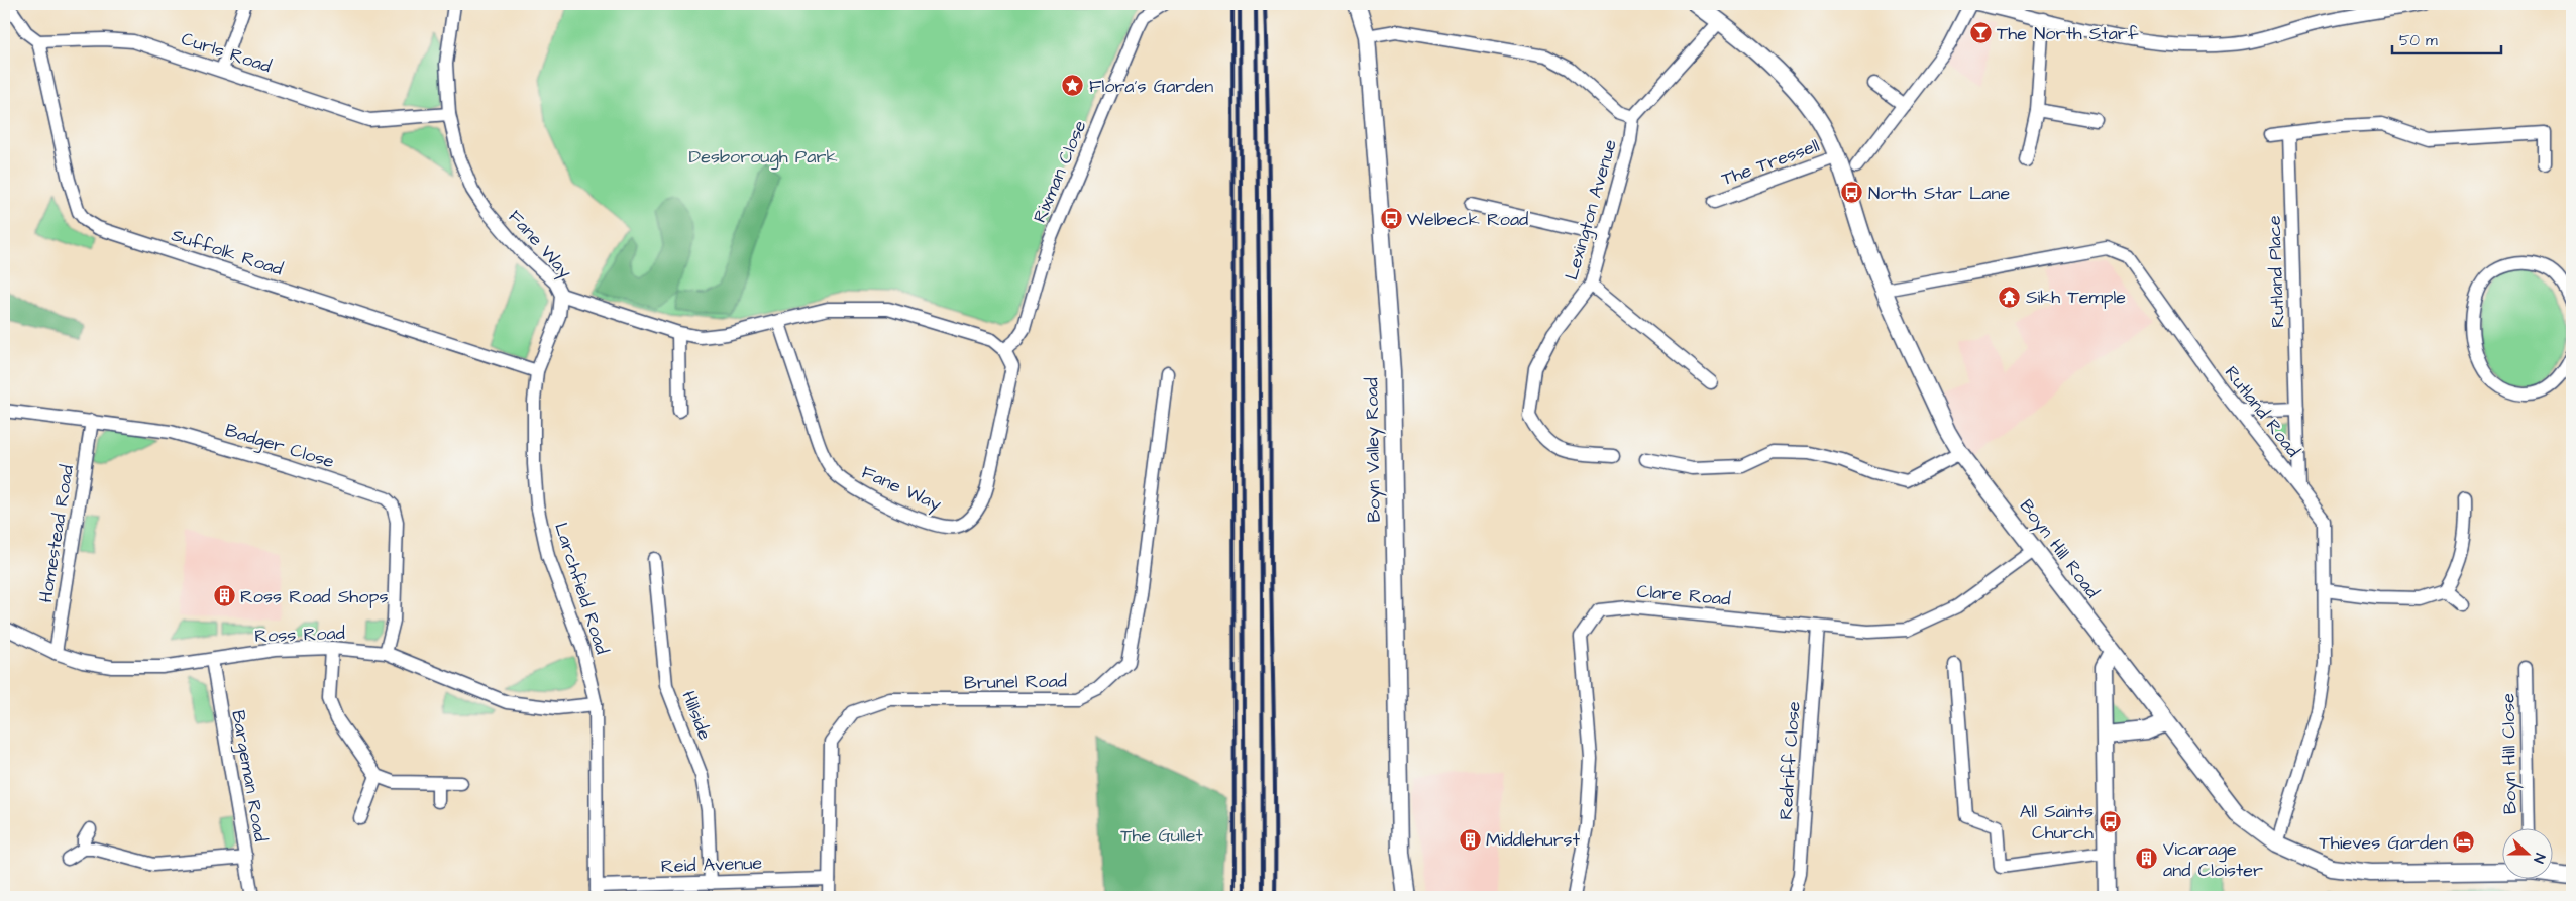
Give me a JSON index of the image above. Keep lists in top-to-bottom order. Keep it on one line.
{"streets":{"street":["Curls Road","The Tressell","Rixman Close","Lexington Avenue","Fane Way","Suffolk Road","Rutland Place","Rutland Road","Badger Close","Boyn Valley Road","Homestead Road","Boyn Hill Road","Larchfield Road","Clare Road","Ross Road","Brunel Road","Hillside","Boyn Hill Close","Redriff Close","Bargeman Road","Reid Avenue"]},"crossings":[["Curls Road","Fane Way"],["Curls Road","Suffolk Road"],["The Tressell","Boyn Hill Road"],["Rixman Close","Fane Way"],["Fane Way","Larchfield Road"],["Suffolk Road","Larchfield Road"],["Rutland Place","Rutland Road"],["Rutland Road","Boyn Hill Road"],["Badger Close","Homestead Road"],["Badger Close","Ross Road"],["Homestead Road","Ross Road"],["Boyn Hill Road","Clare Road"],["Larchfield Road","Ross Road"],["Larchfield Road","Reid Avenue"],["Clare Road","Redriff Close"],["Ross Road","Bargeman Road"],["Brunel Road","Reid Avenue"],["Hillside","Reid Avenue"]],"parks":["Desborough Park","The Gullet"],"places":{"bar":["The North Starf"],"place":["Flora's Garden"],"bus stop":["North Star Lane","Welbeck Road","All Saints Church"],"temple":["Sikh Temple"],"building":["Ross Road Shops","Middlehurst","Vicarage and Cloister"],"hotel":["Thieves Garden"]},"scale_bar":"50 m","north":"right"}
